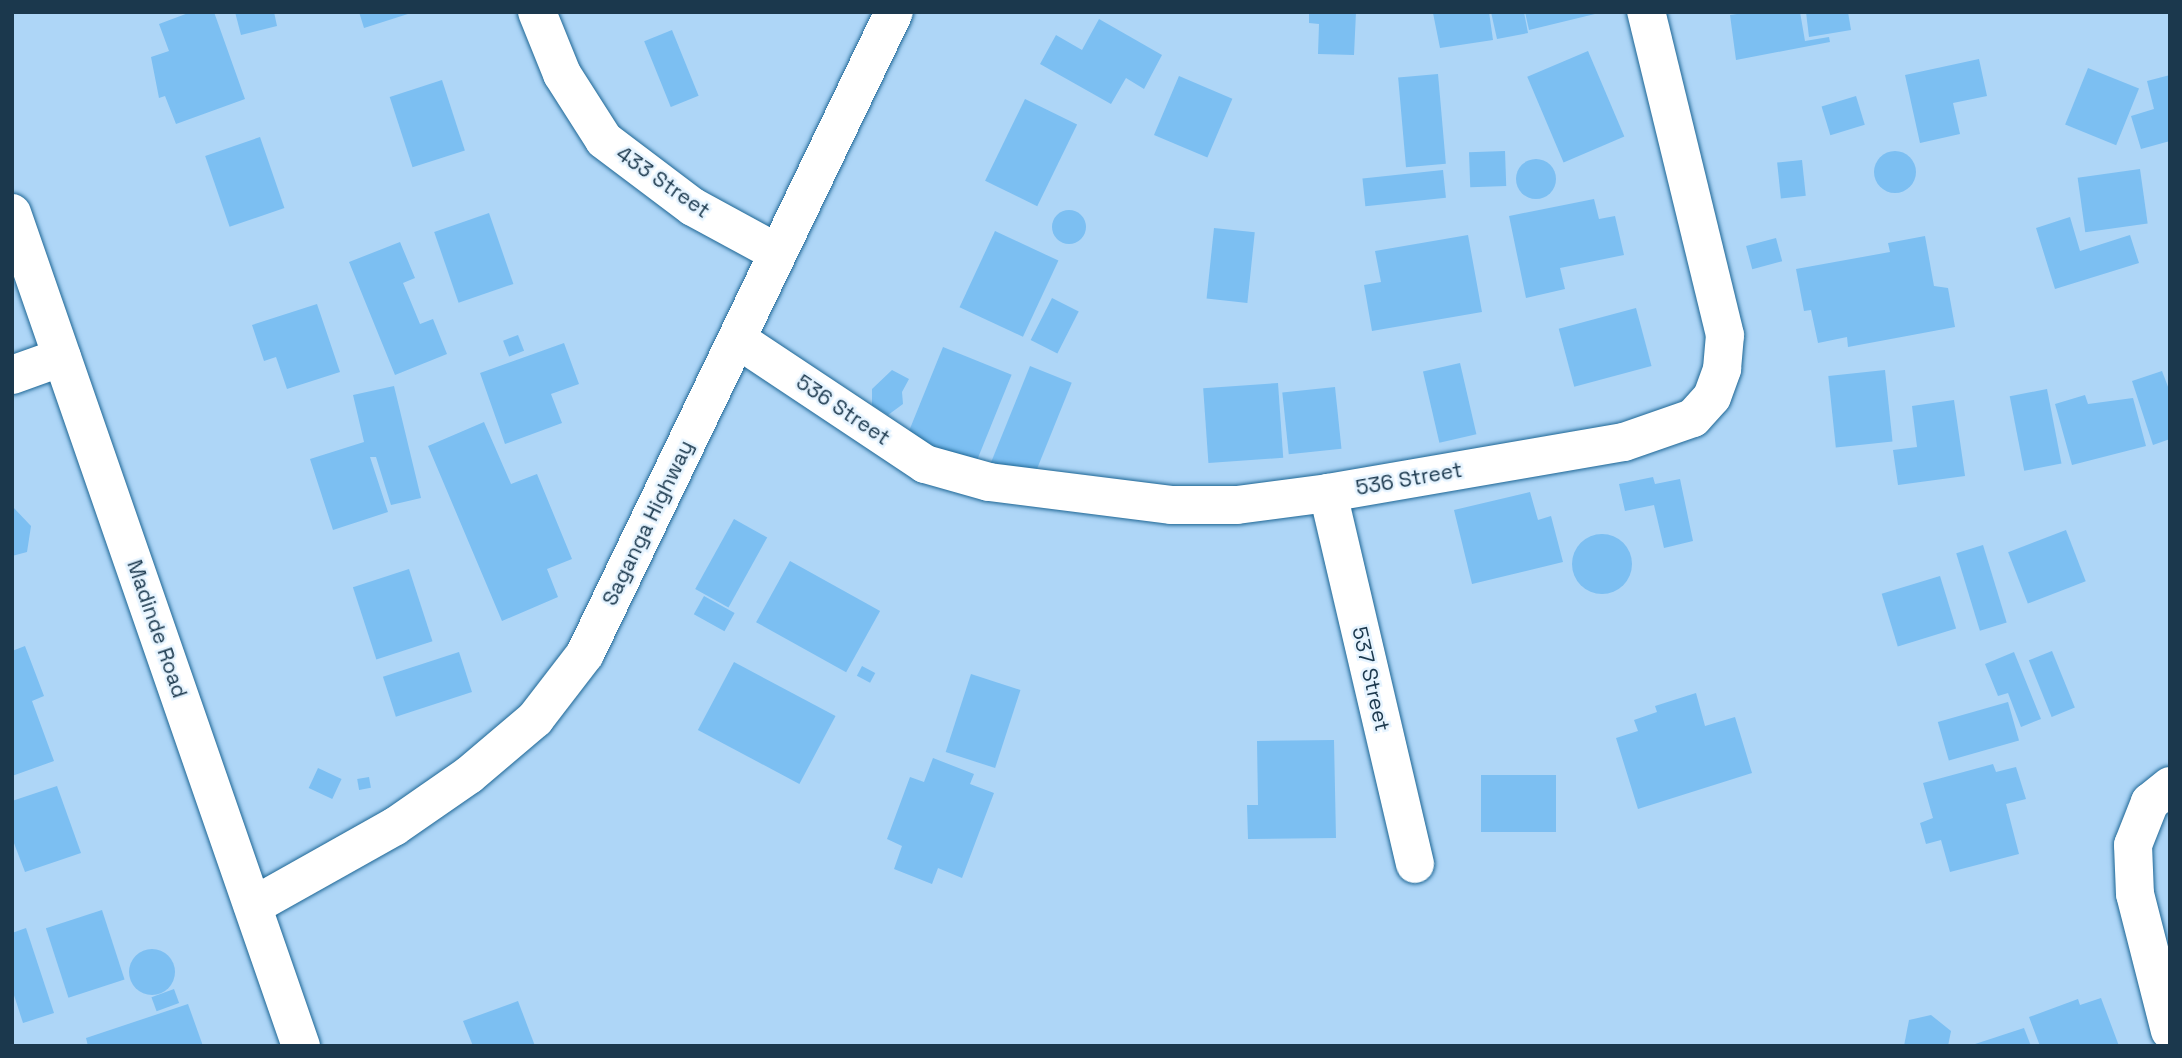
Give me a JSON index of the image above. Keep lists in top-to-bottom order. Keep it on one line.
{"streets":{"street":["433 Street","536 Street","Saganga Highway","Madinde Road","537 Street"]},"crossings":[["433 Street","Saganga Highway"],["536 Street","Saganga Highway"],["536 Street","537 Street"],["Saganga Highway","Madinde Road"]]}
